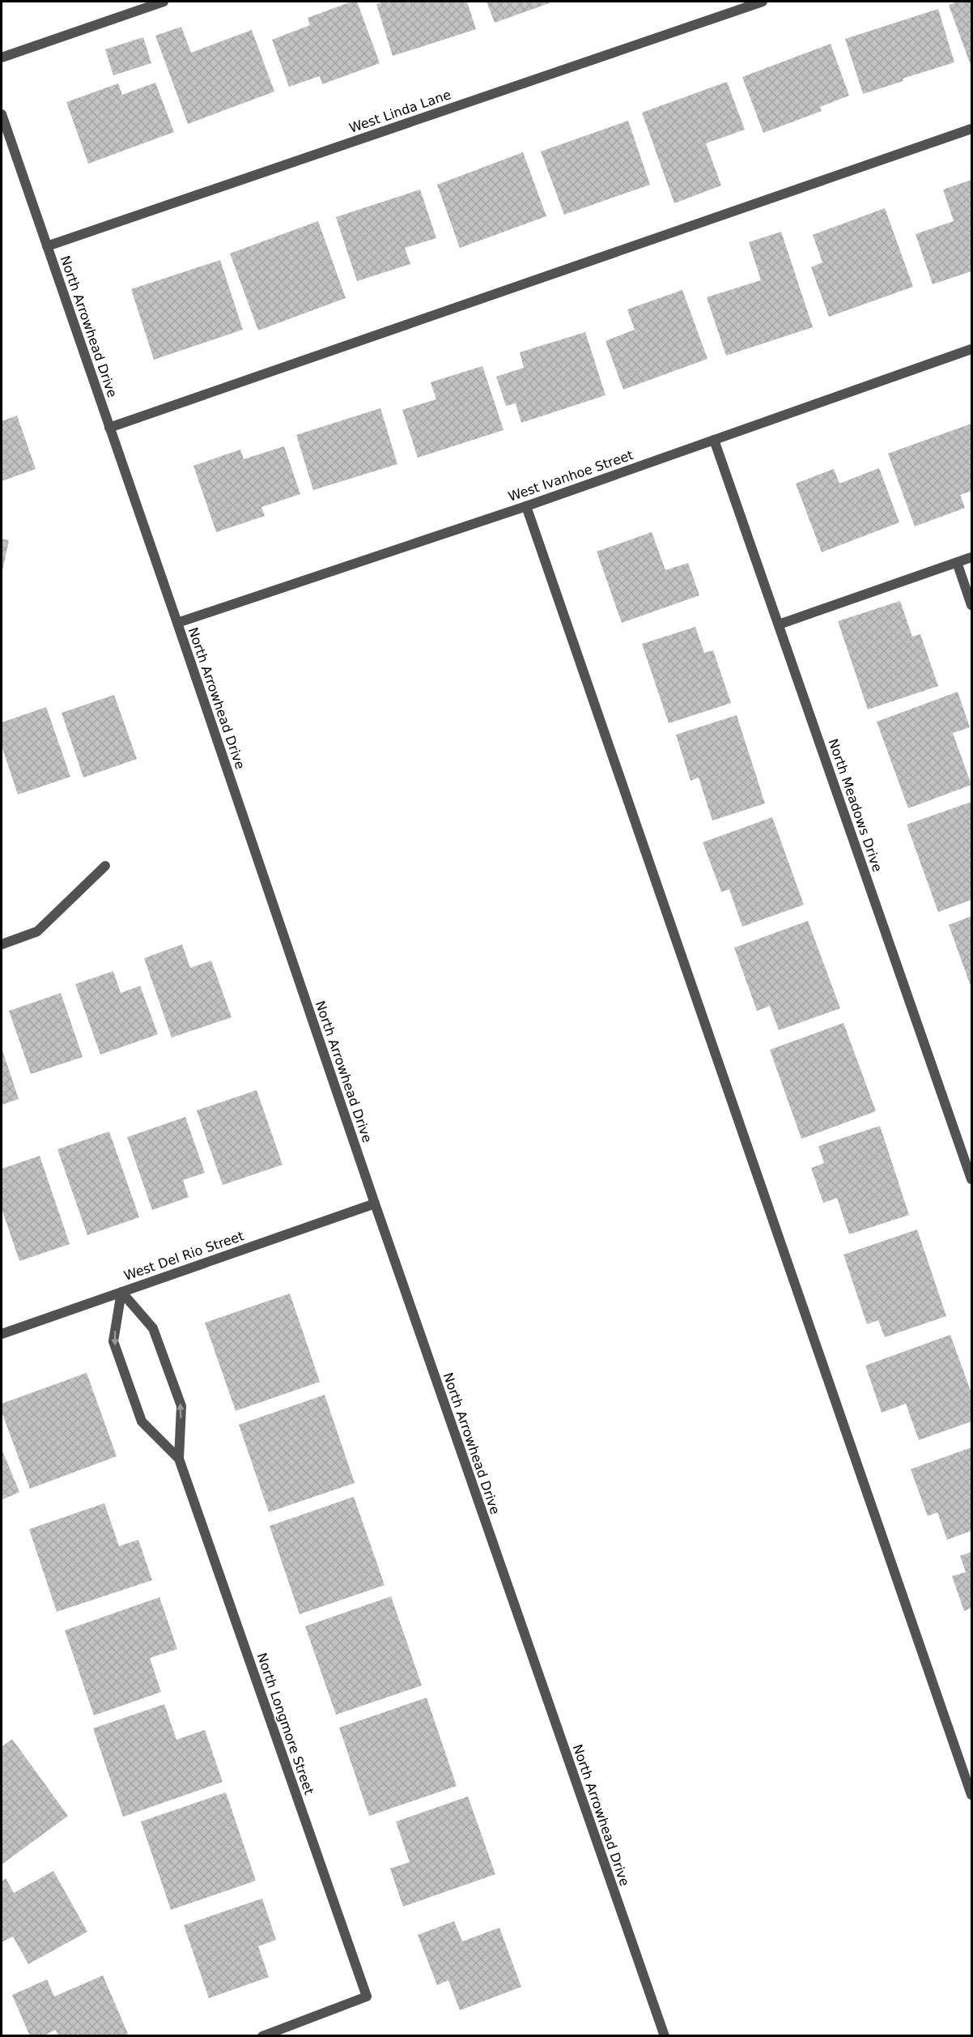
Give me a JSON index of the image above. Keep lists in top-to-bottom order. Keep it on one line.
{"streets":{"street":["West Linda Lane","North Arrowhead Drive","West Ivanhoe Street","North Meadows Drive","West Del Rio Street","North Longmore Street"]},"crossings":[["West Linda Lane","North Arrowhead Drive"],["North Arrowhead Drive","West Ivanhoe Street"],["North Arrowhead Drive","West Del Rio Street"],["West Ivanhoe Street","North Meadows Drive"],["West Del Rio Street","North Longmore Street"]]}
